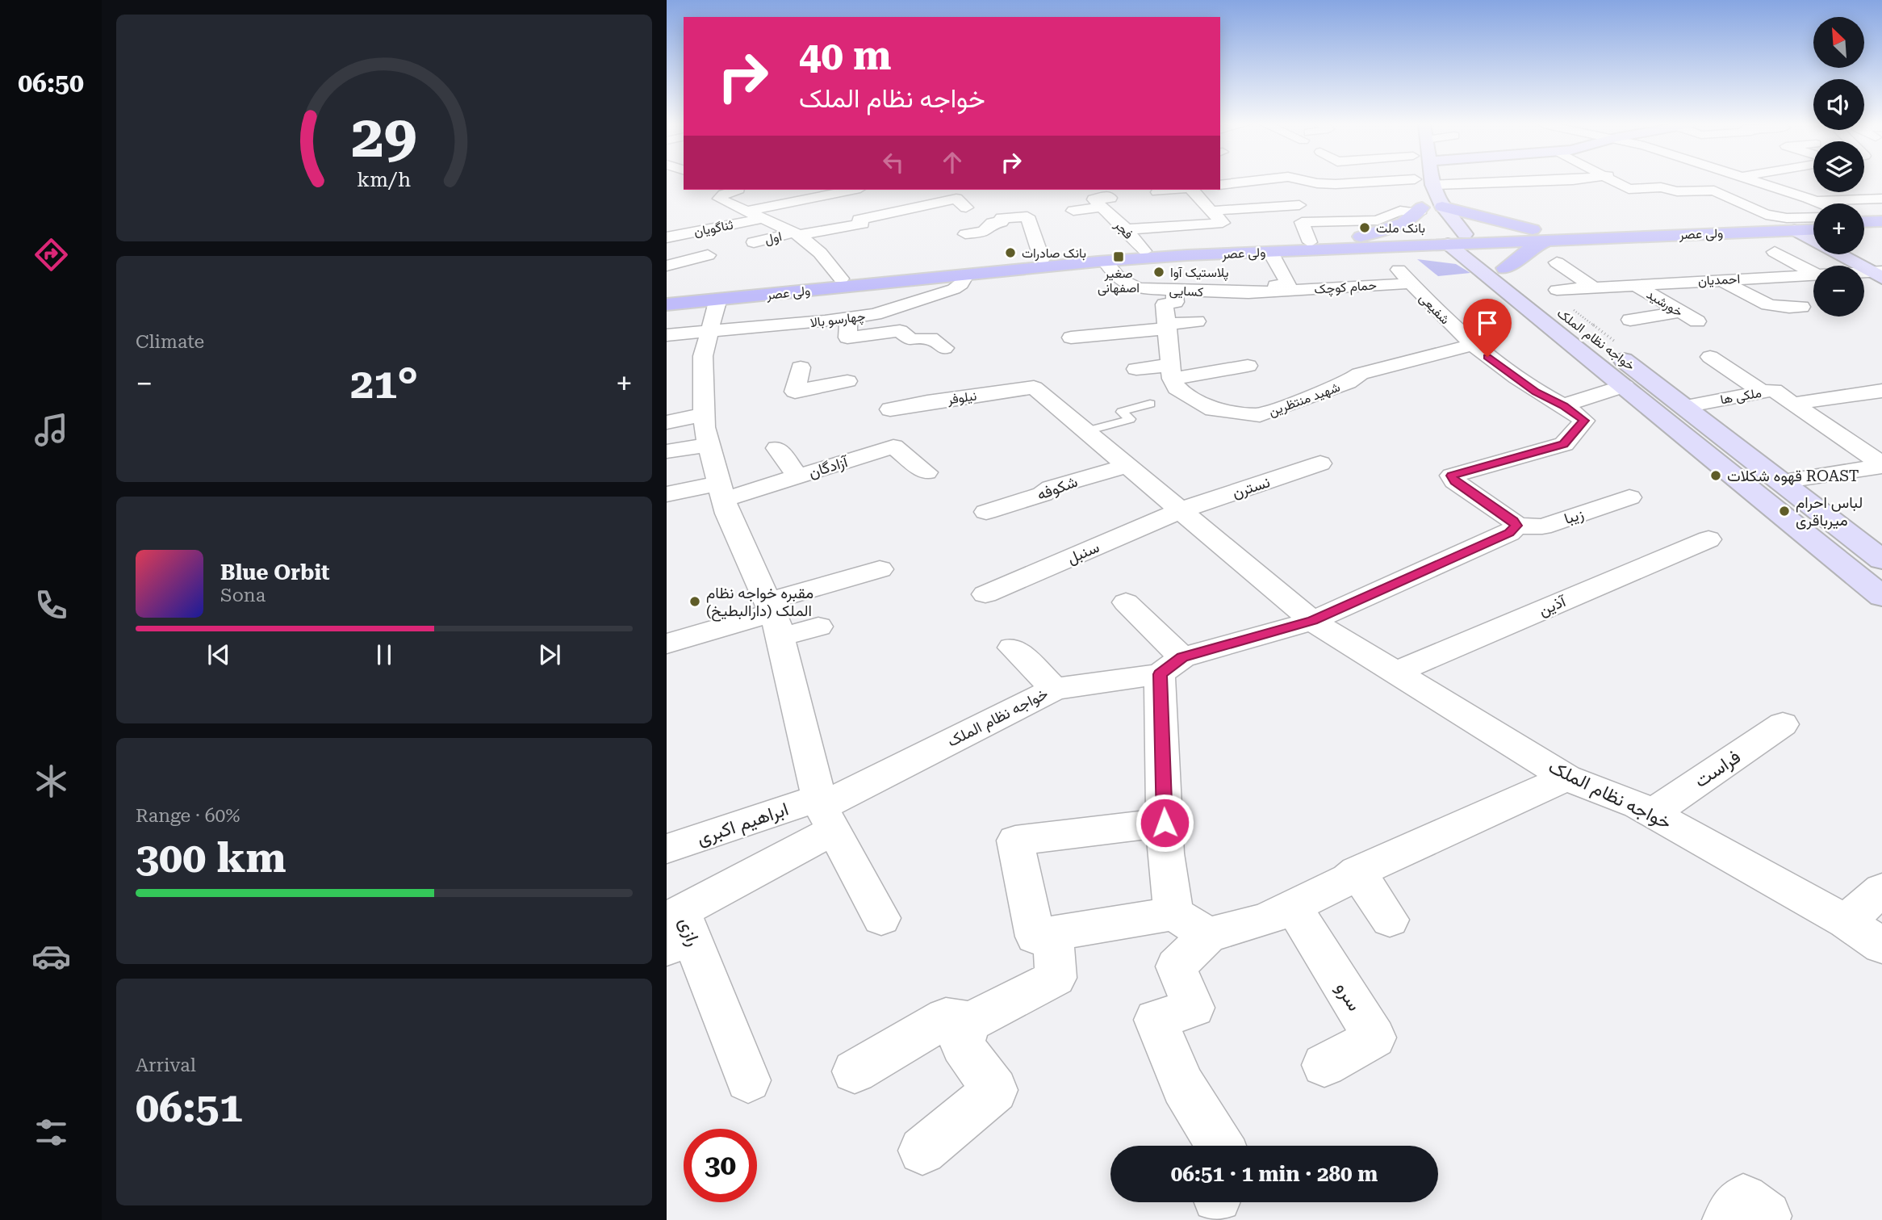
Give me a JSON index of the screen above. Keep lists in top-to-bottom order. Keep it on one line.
{"streets":{"main road":["ولی عصر","خواجه نظام الملک"],"street":["ثناگویان","فجر","اول","احمدیان","حمام کوچک","کسایی","خورشید","شفیعی","چهارسو بالا","ملکی ها","نیلوفر","شهید منتظرین","آزادگان","نسترن","شکوفه","زیبا","سنبل","آذین","فراست","ابراهیم اکبری","رازی","سرو"]},"crossings":[["فجر","ولی عصر"],["ولی عصر","کسایی"],["ولی عصر","چهارسو بالا"],["ولی عصر","خواجه نظام الملک"],["احمدیان","خورشید"],["حمام کوچک","کسایی"],["حمام کوچک","شفیعی"],["شفیعی","شهید منتظرین"],["شفیعی","زیبا"],["خواجه نظام الملک","ملکی ها"],["خواجه نظام الملک","نیلوفر"],["خواجه نظام الملک","نسترن"],["خواجه نظام الملک","شکوفه"],["خواجه نظام الملک","سنبل"],["خواجه نظام الملک","آذین"],["خواجه نظام الملک","فراست"],["خواجه نظام الملک","ابراهیم اکبری"],["خواجه نظام الملک","رازی"],["نسترن","سنبل"],["ابراهیم اکبری","رازی"]],"places":{"other":["بانک ملت","بانک صادرات","پلاستیک آوا","قهوه شکلات ROAST","لباس احرام میرباقری","مقبره خواجه نظام الملک (دارالبطیخ)"],"transit":["صغیر اصفهانی"]},"north":"top left","page":{"tabs":"06:50","map_buttons":["+","−"],"turn":["40 m","خواجه نظام الملک"],"tile":["Climate",["Range · 60%","300 km"],["Arrival","06:51"]],"heat":["−","21°","+"],"song":["Blue Orbit","Sona"],"limit":"30","trip":"06:51 · 1 min · 280 m","gauge":["29","km/h"]}}
